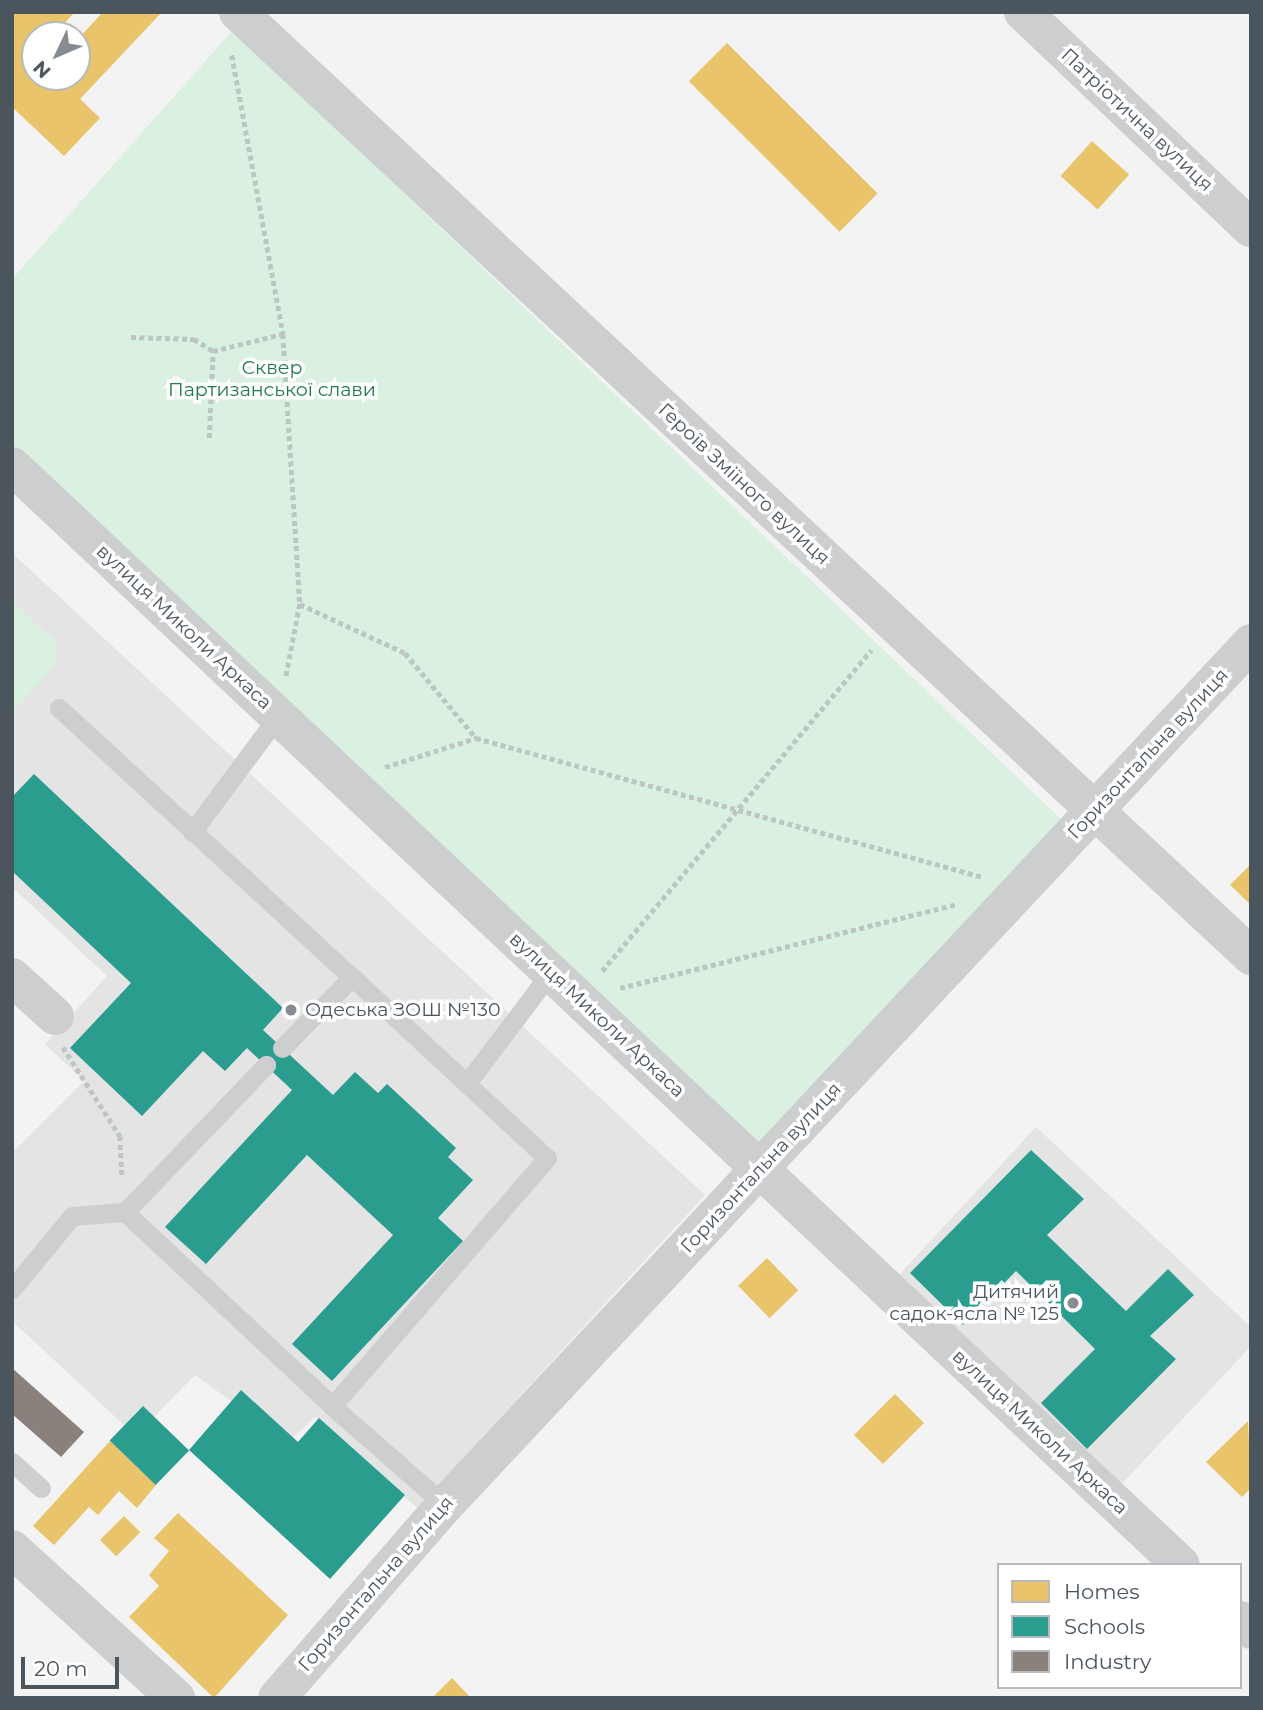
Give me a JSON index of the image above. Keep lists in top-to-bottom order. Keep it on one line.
{"streets":{"street":["Патріотична вулиця","Героїв Зміїного вулиця","вулиця Миколи Аркаса","Горизонтальна вулиця"]},"crossings":[["Героїв Зміїного вулиця","Горизонтальна вулиця"],["вулиця Миколи Аркаса","Горизонтальна вулиця"]],"parks":["Сквер Партизанської слави"],"places":["Одеська ЗОШ №130","Дитячий садок-ясла № 125"],"legend":["Homes","Schools","Industry"],"scale_bar":"20 m","north":"bottom left"}
